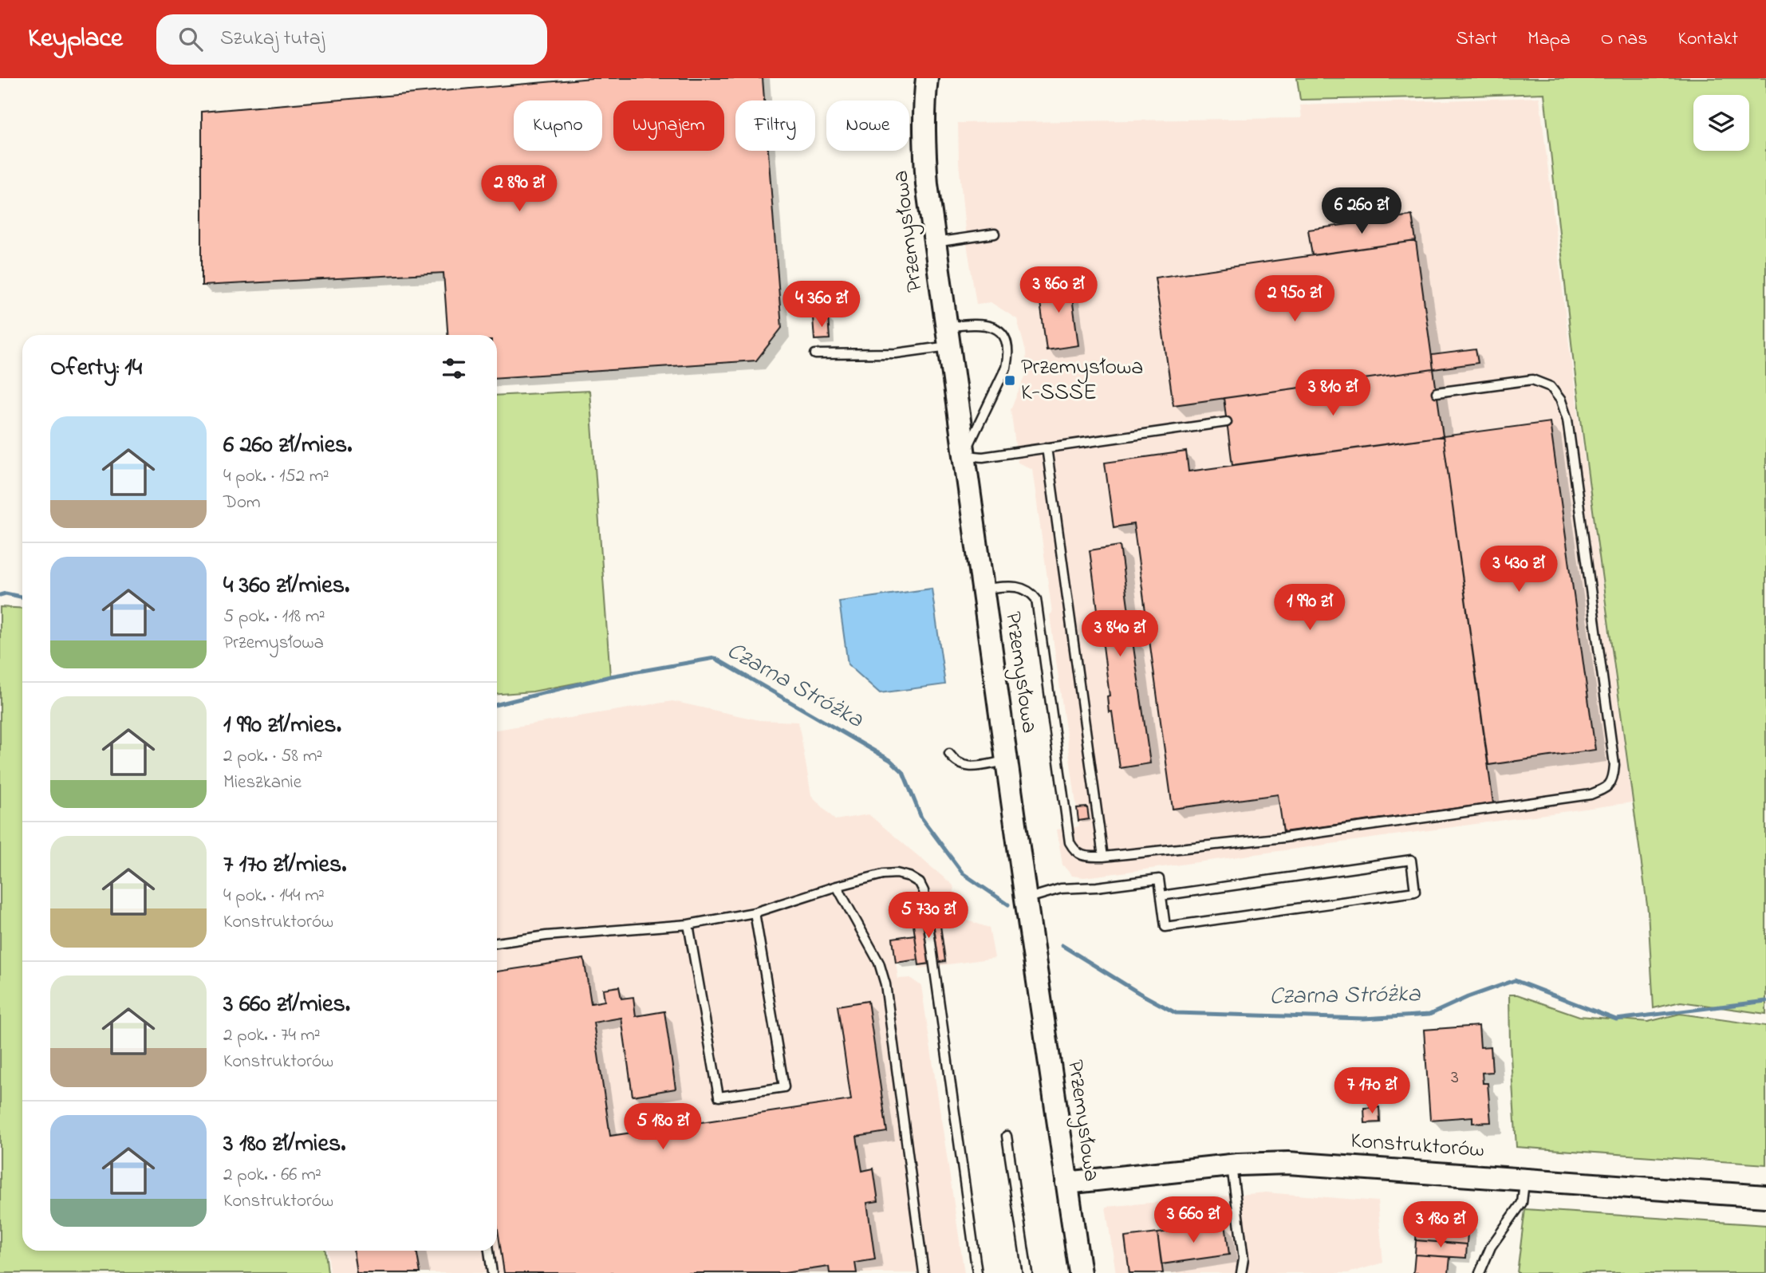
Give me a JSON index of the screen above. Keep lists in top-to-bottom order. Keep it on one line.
{"streets":{"street":["Przemysłowa","Konstruktorów"]},"crossings":[["Przemysłowa","Konstruktorów"]],"water":["Czarna Stróżka"],"places":{"transit":["Przemysłowa K-SSSE"]},"house_numbers":["3"],"page":{"header":"Keyplace","search":"Szukaj tutaj","nav":["Start","Mapa","O nas","Kontakt"],"chip":["Kupno","Wynajem","Filtry","Nowe"],"price":["2 890 zł","6 260 zł","3 860 zł","2 950 zł","4 360 zł","3 810 zł","3 430 zł","1 990 zł","3 840 zł","5 730 zł","7 170 zł","5 180 zł","3 660 zł","3 180 zł"],"heading":"Oferty: 14","list":[{"name":"6 260 zł/mies.","note":"4 pok. · 152 m² · Dom"},{"name":"4 360 zł/mies.","note":"5 pok. · 118 m² · Przemysłowa"},{"name":"1 990 zł/mies.","note":"2 pok. · 58 m² · Mieszkanie"},{"name":"7 170 zł/mies.","note":"4 pok. · 144 m² · Konstruktorów"},{"name":"3 660 zł/mies.","note":"2 pok. · 74 m² · Konstruktorów"},{"name":"3 180 zł/mies.","note":"2 pok. · 66 m² · Konstruktorów"}]}}
